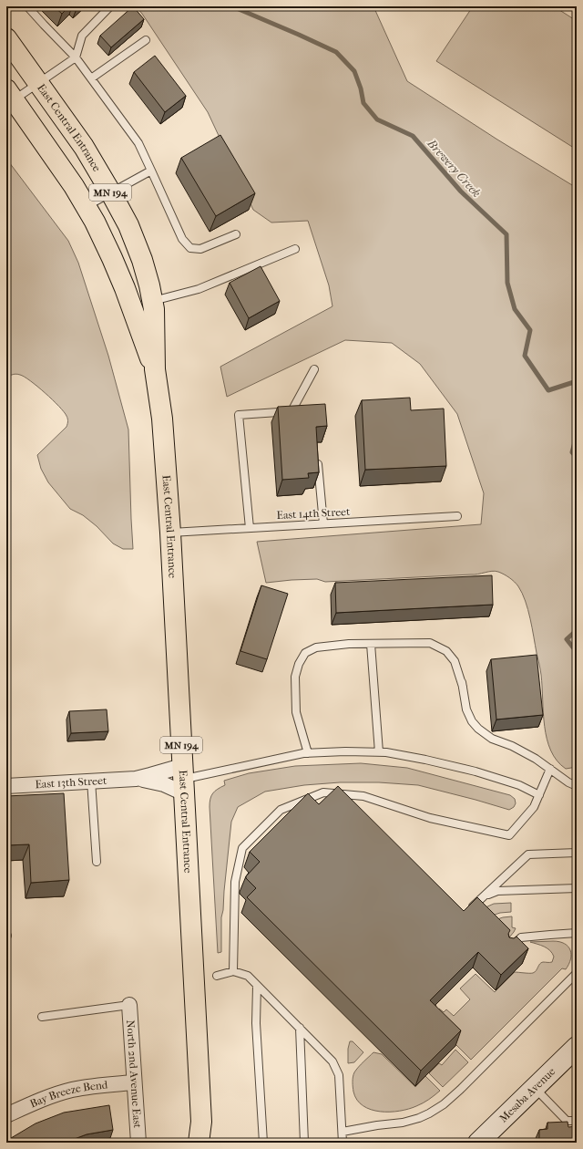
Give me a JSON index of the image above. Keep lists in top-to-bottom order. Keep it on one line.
{"streets":{"highway":["East Central Entrance","MN 194"],"main road":["Mesaba Avenue"],"street":["East 13th Street","North 2nd Avenue East","Bay Breeze Bend"],"lane":["East 14th Street"]},"crossings":[["East Central Entrance","East 14th Street"],["East Central Entrance","East 13th Street"],["North 2nd Avenue East","Bay Breeze Bend"]],"water":["Brewery Creek"]}
